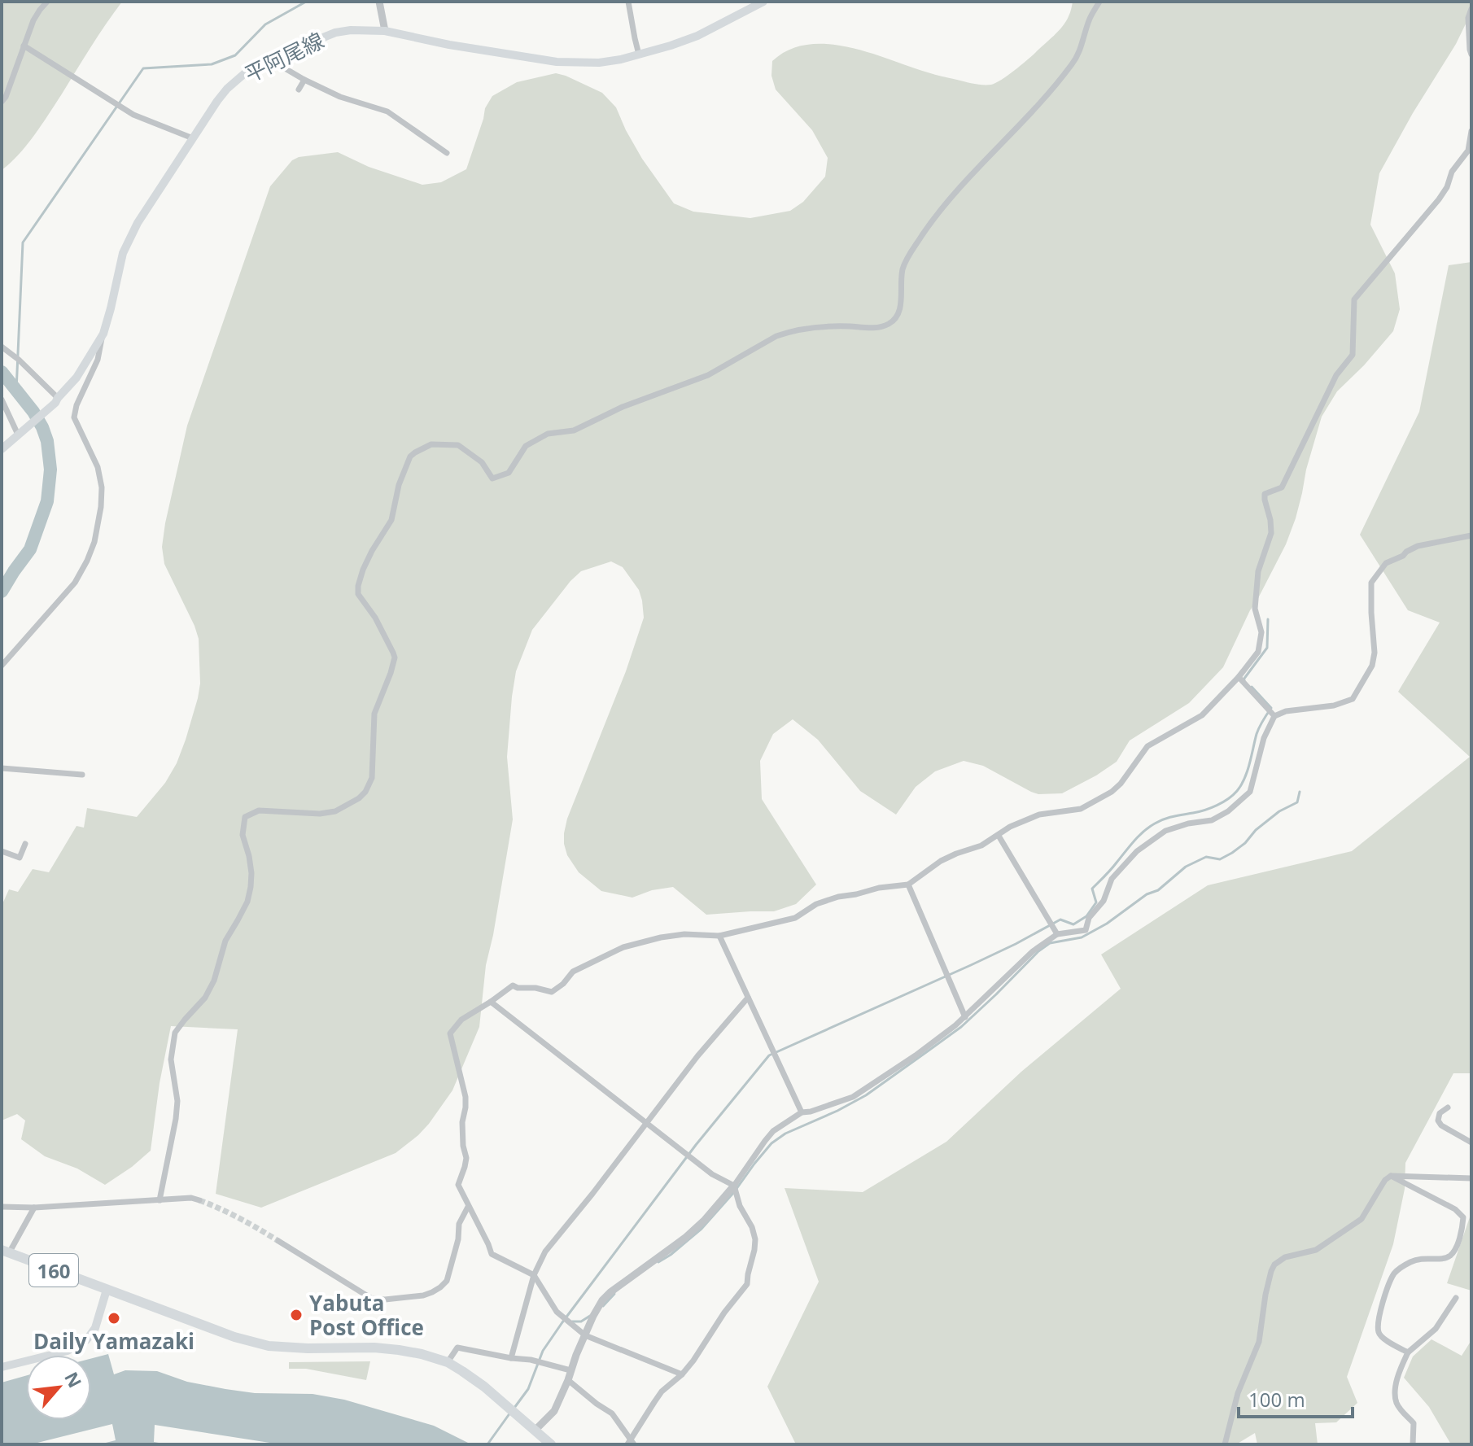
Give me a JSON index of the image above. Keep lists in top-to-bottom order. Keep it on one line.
{"streets":{"highway":["160"],"main road":["平阿尾線"]},"places":["Yabuta Post Office","Daily Yamazaki"],"scale_bar":"100 m","north":"top right"}
